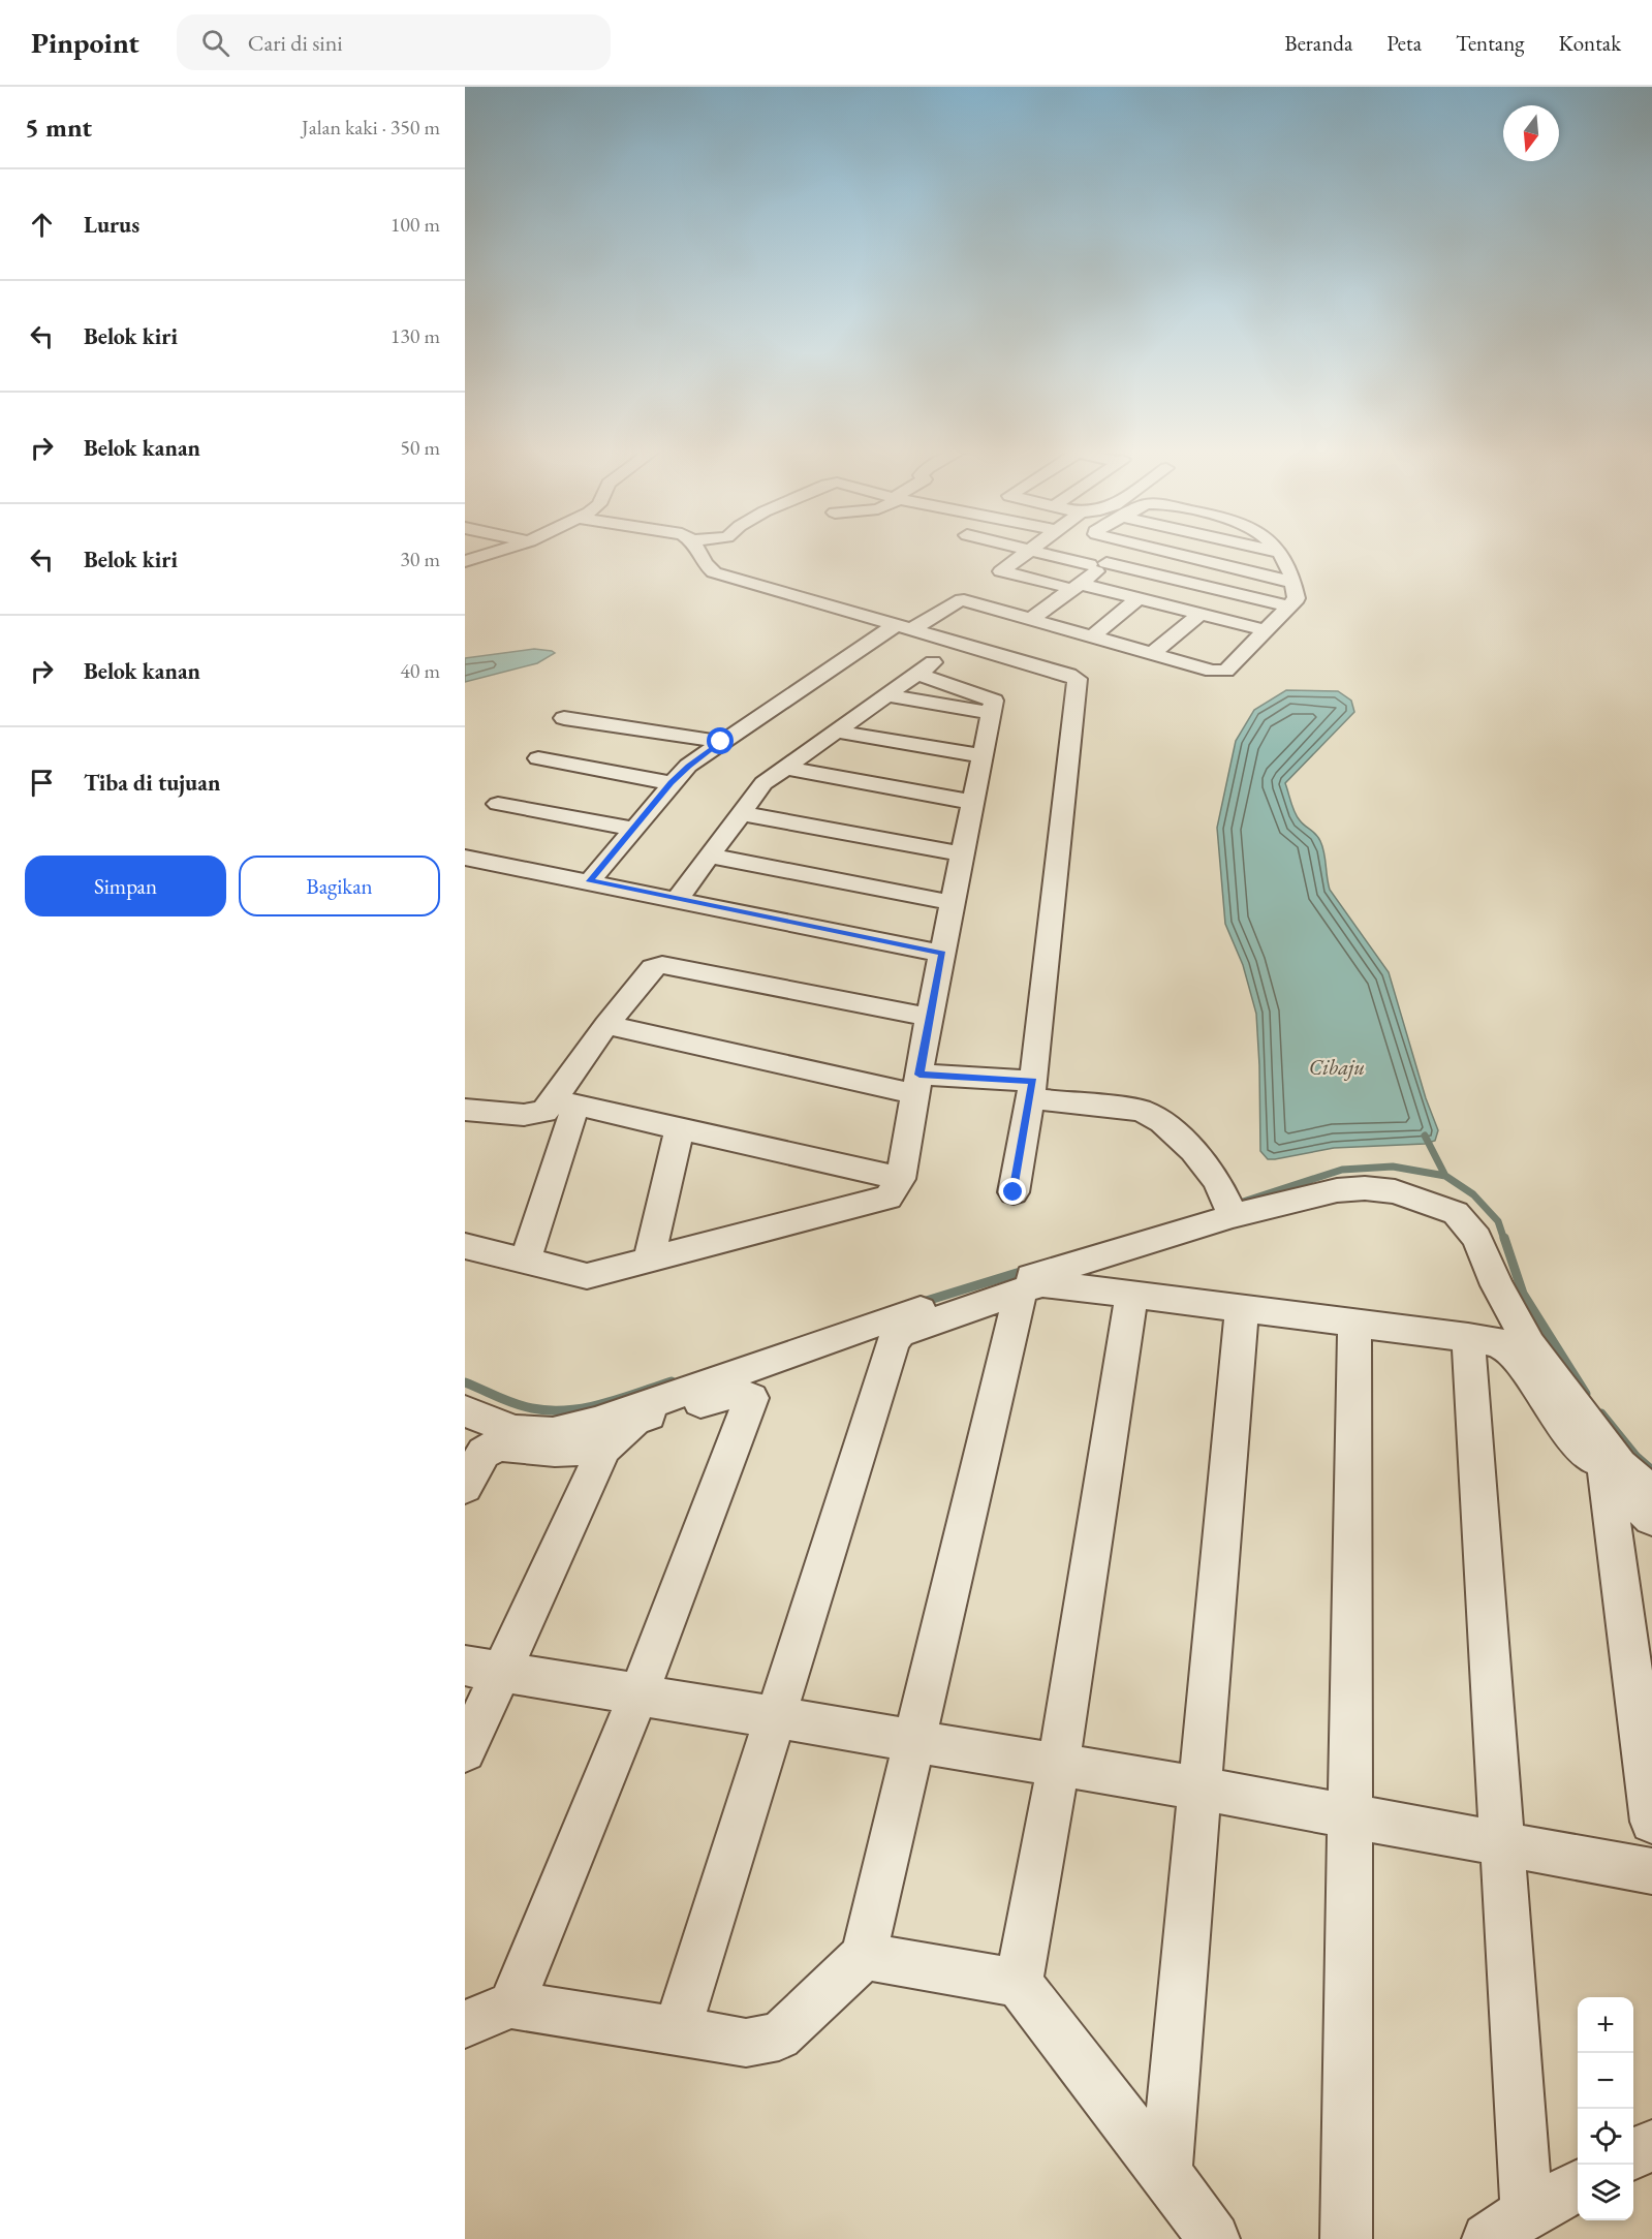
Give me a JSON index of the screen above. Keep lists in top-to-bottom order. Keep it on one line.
{"water":["Cibaju"],"north":"bottom","page":{"header":"Pinpoint","search":"Cari di sini","nav":["Beranda","Peta","Tentang","Kontak"],"heading":["5 mnt","Jalan kaki · 350 m"],"list":[["Lurus","100 m"],["Belok kiri","130 m"],["Belok kanan","50 m"],["Belok kiri","30 m"],["Belok kanan","40 m"],"Tiba di tujuan"],"buttons":["Simpan","Bagikan"],"map_buttons":["+","−"]}}
